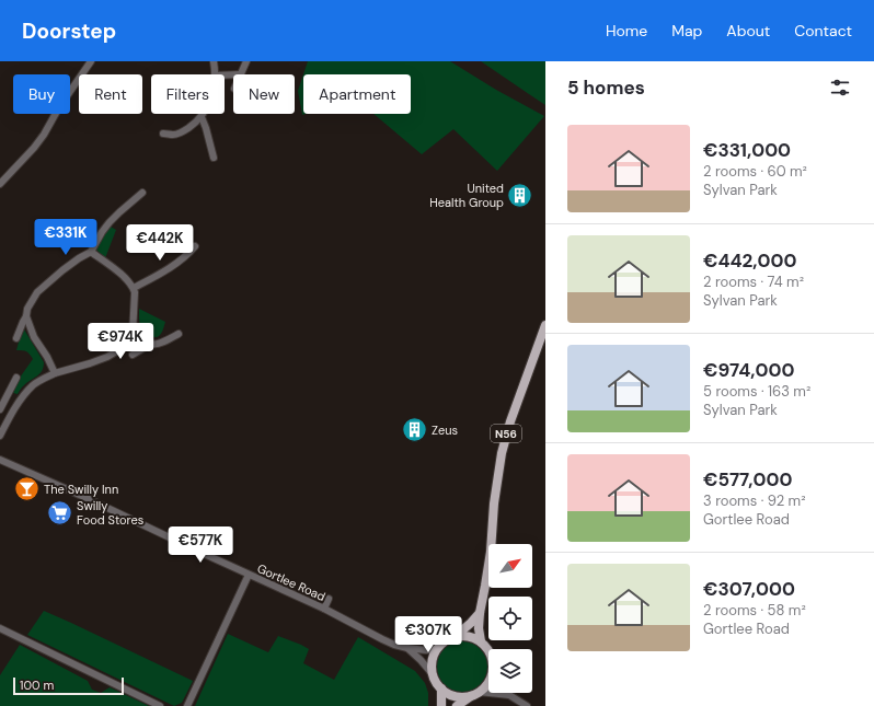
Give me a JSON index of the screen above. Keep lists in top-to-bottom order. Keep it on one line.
{"streets":{"main road":["N56"],"street":["Gortlee Road"]},"places":{"building":["United Health Group","Zeus"],"bar":["The Swilly Inn"],"supermarket":["Swilly Food Stores"]},"scale_bar":"100 m","north":"top right","page":{"header":"Doorstep","nav":["Home","Map","About","Contact"],"heading":"5 homes","chip":["Buy","Rent","Filters","New","Apartment"],"list":[{"name":"€331,000","note":"2 rooms · 60 m² · Sylvan Park"},{"name":"€442,000","note":"2 rooms · 74 m² · Sylvan Park"},{"name":"€974,000","note":"5 rooms · 163 m² · Sylvan Park"},{"name":"€577,000","note":"3 rooms · 92 m² · Gortlee Road"},{"name":"€307,000","note":"2 rooms · 58 m² · Gortlee Road"}],"price":["€331K","€442K","€974K","€577K","€307K"],"scale":"100 m"}}
